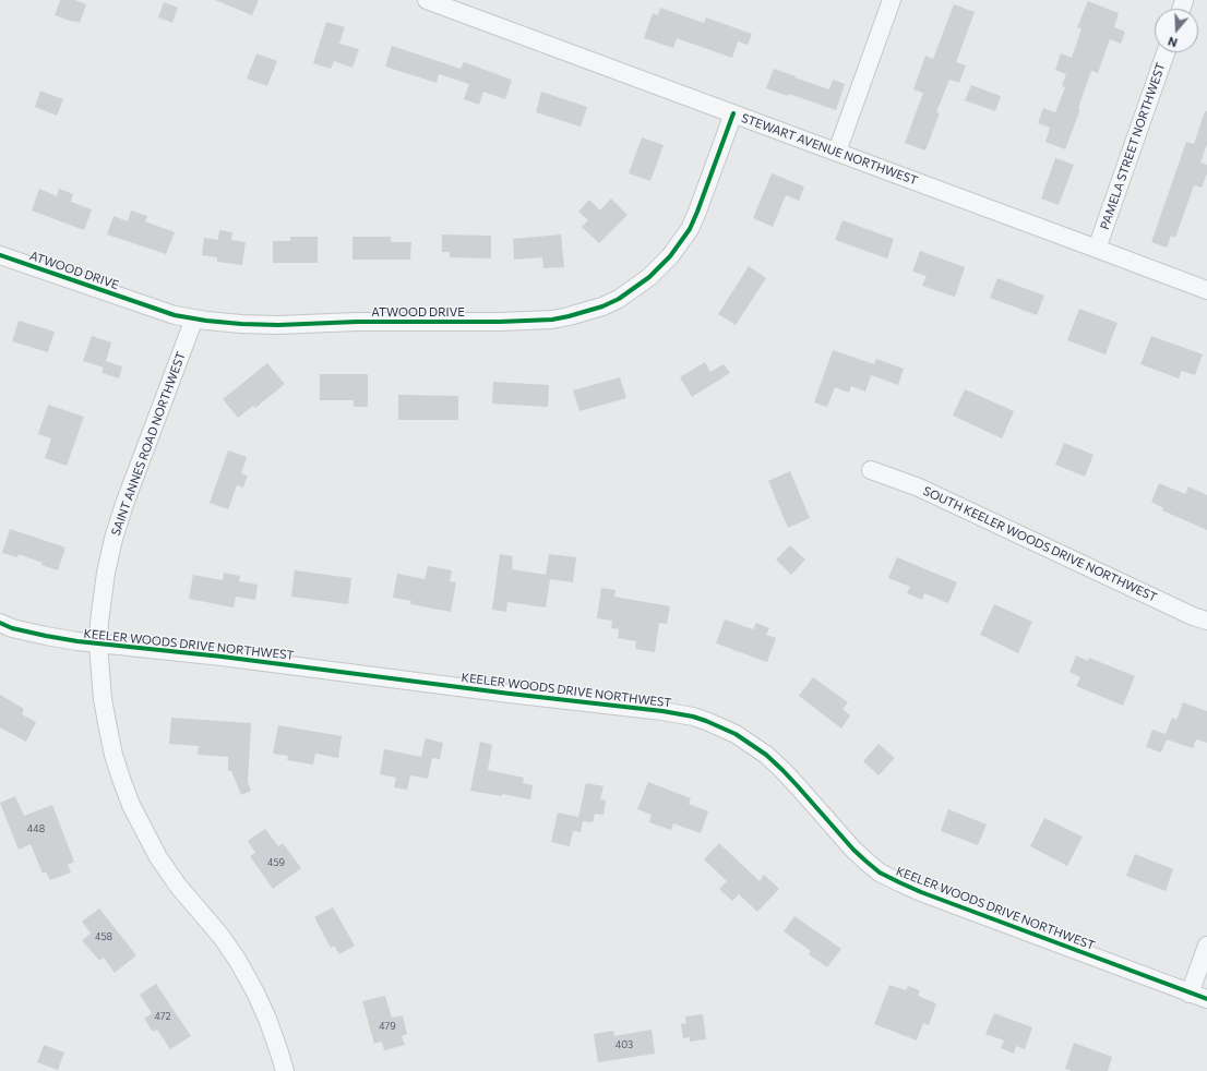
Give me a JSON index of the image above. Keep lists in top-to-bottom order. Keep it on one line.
{"streets":{"street":["PAMELA STREET NORTHWEST","STEWART AVENUE NORTHWEST","ATWOOD DRIVE","SAINT ANNES ROAD NORTHWEST","SOUTH KEELER WOODS DRIVE NORTHWEST","KEELER WOODS DRIVE NORTHWEST"]},"crossings":[["PAMELA STREET NORTHWEST","STEWART AVENUE NORTHWEST"],["STEWART AVENUE NORTHWEST","ATWOOD DRIVE"],["ATWOOD DRIVE","SAINT ANNES ROAD NORTHWEST"],["SAINT ANNES ROAD NORTHWEST","KEELER WOODS DRIVE NORTHWEST"]],"house_numbers":["448","459","458","472","479","403"],"north":"bottom"}
